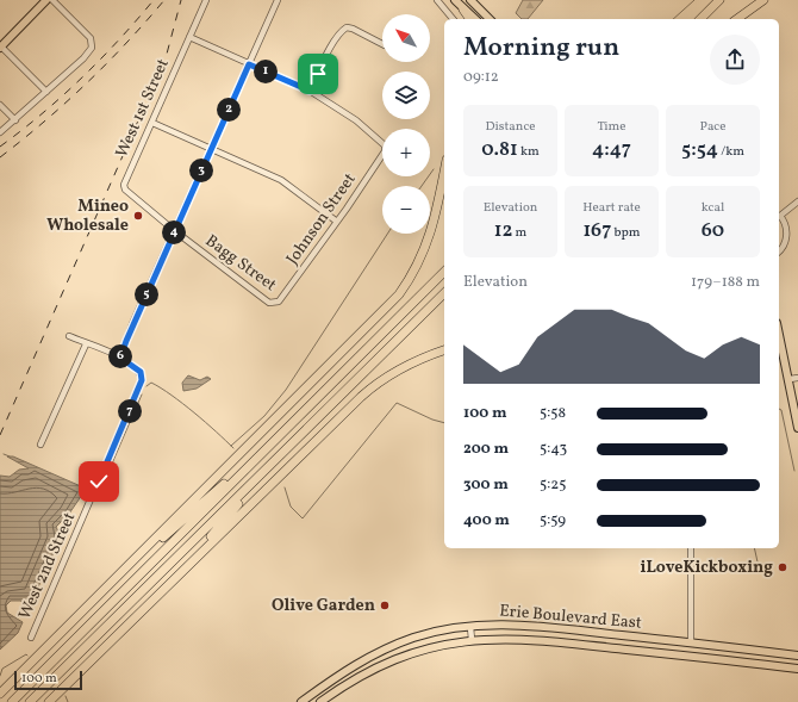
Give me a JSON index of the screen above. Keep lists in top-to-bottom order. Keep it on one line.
{"streets":{"main road":["Erie Boulevard East"],"street":["West 1st Street","Johnson Street","Bagg Street","West 2nd Street"]},"crossings":[["West 1st Street","Bagg Street"],["Johnson Street","Bagg Street"]],"places":["Mineo Wholesale","iLoveKickboxing","Olive Garden"],"scale_bar":"100 m","north":"top left","page":{"map_buttons":["+","−"],"heading":["Morning run","09:12"],"pins":["1","2","3","4","5","6","7"],"stats":[["Distance","0.81 km"],["Time","4:47"],["Pace","5:54 /km"],["Elevation","12 m"],["Heart rate","167 bpm"],["kcal","60"]],"chart":["Elevation","179–188 m"],"list":[{"name":"100 m","note":"5:58"},{"name":"200 m","note":"5:43"},{"name":"300 m","note":"5:25"},{"name":"400 m","note":"5:59"}],"scale":"100 m"}}
